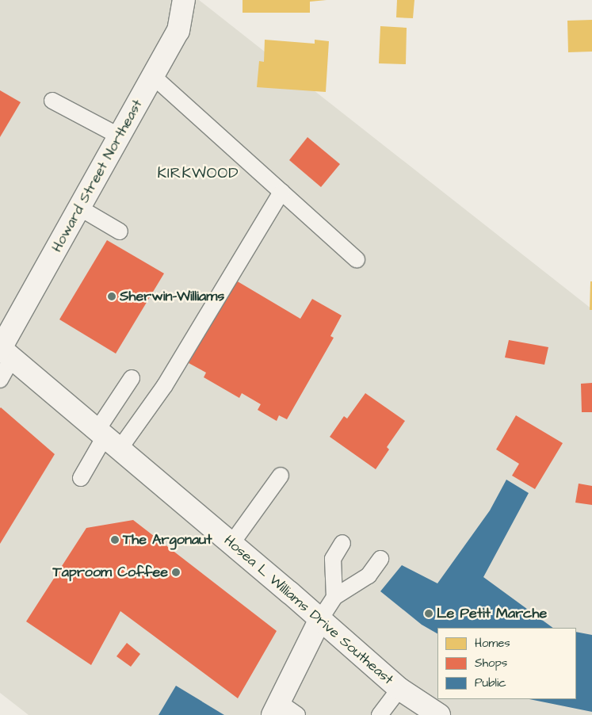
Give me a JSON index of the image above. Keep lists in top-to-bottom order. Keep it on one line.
{"streets":{"street":["Howard Street Northeast","Hosea L Williams Drive Southeast"]},"crossings":[["Howard Street Northeast","Hosea L Williams Drive Southeast"]],"districts":["KIRKWOOD"],"places":["Sherwin-Williams","The Argonaut","Taproom Coffee","Le Petit Marche"],"legend":["Homes","Shops","Public"]}
